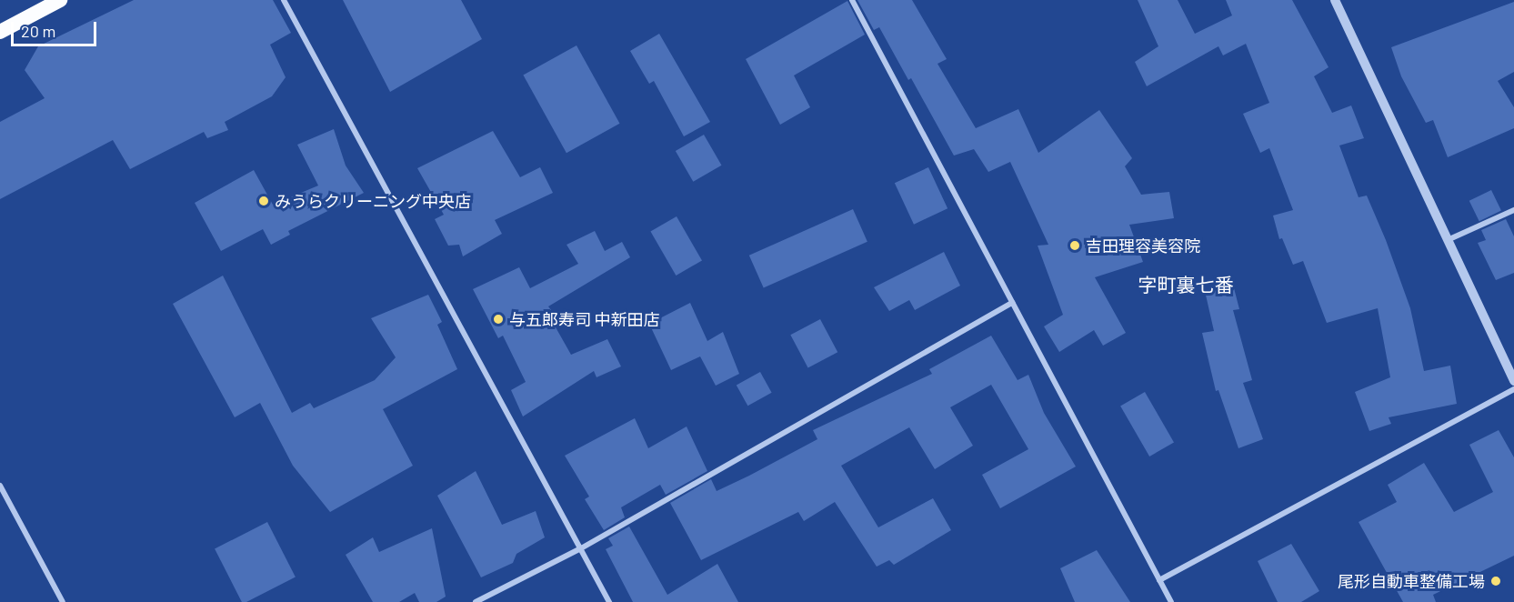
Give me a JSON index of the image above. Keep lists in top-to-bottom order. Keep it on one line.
{"districts":["字町裏七番"],"places":["みうらクリーニング中央店","吉田理容美容院","与五郎寿司 中新田店","尾形自動車整備工場"],"scale_bar":"20 m"}
